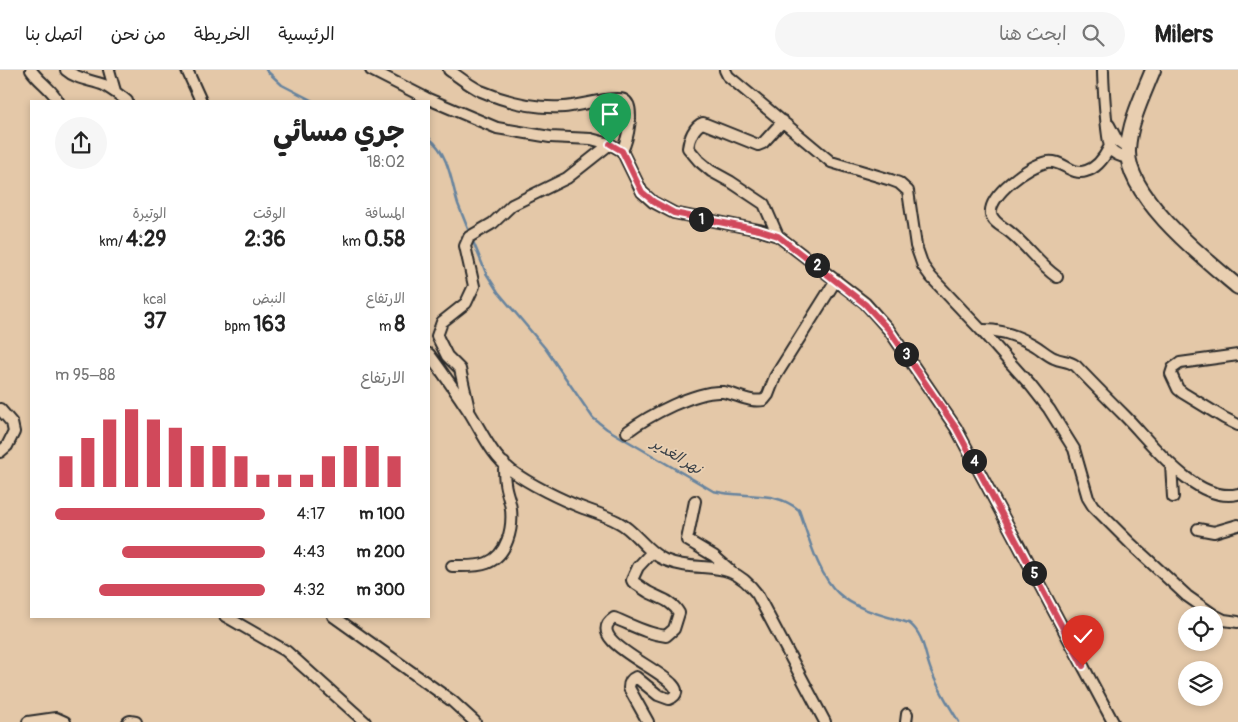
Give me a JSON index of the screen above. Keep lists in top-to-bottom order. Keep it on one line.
{"water":["نهر الغدير"],"page":{"header":"Milers","search":"ابحث هنا","nav":["الرئيسية","الخريطة","من نحن","اتصل بنا"],"heading":["جري مسائي","18:02"],"stats":[["المسافة","0.58 km"],["الوقت","2:36"],["الوتيرة","4:29 /km"],["الارتفاع","8 m"],["النبض","163 bpm"],["kcal","37"]],"pins":["1","2","3","4","5"],"chart":["الارتفاع","88–95 m"],"list":[{"name":"100 m","note":"4:17"},{"name":"200 m","note":"4:43"},{"name":"300 m","note":"4:32"}]}}
